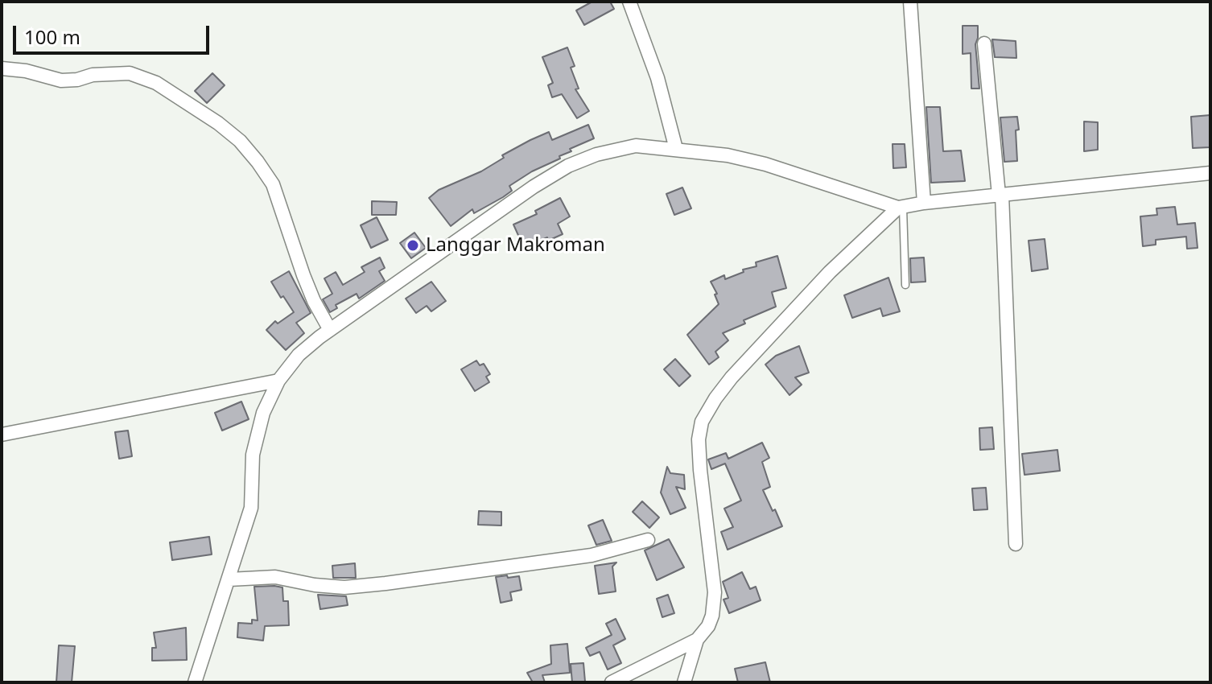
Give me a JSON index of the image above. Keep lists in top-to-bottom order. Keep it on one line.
{"places":["Langgar Makroman"],"scale_bar":"100 m"}
